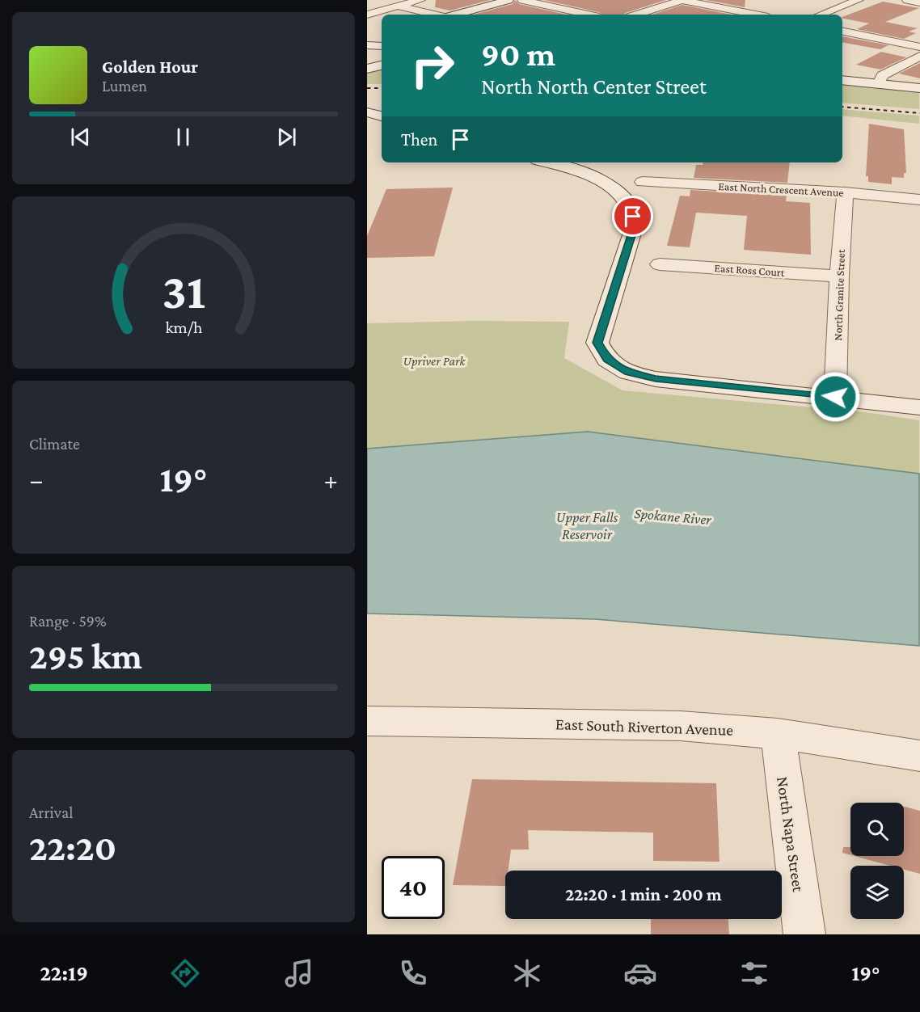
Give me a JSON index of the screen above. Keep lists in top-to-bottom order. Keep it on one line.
{"streets":{"street":["East North Crescent Avenue","East Ross Court","North Granite Street","East South Riverton Avenue","North Napa Street"]},"crossings":[["East North Crescent Avenue","North Granite Street"],["East Ross Court","North Granite Street"],["East South Riverton Avenue","North Napa Street"]],"water":["Spokane River","Upper Falls Reservoir"],"parks":["Upriver Park"],"page":{"turn":["90 m","North North Center Street"],"song":["Golden Hour","Lumen"],"then":"Then","tile":["Climate",["Range · 59%","295 km"],["Arrival","22:20"]],"heat":["−","19°","+"],"limit":"40","trip":"22:20 · 1 min · 200 m","tabs":["22:19","19°"],"gauge":["31","km/h"]}}
